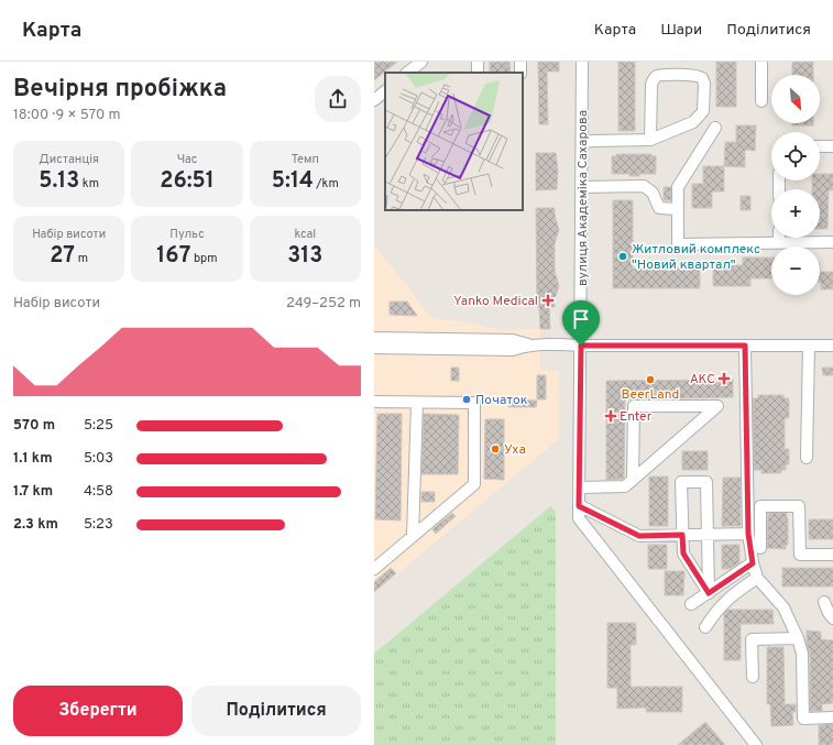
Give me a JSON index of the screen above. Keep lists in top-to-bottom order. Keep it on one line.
{"streets":{"street":["вулиця Академіка Сахарова"]},"places":{"other":["Житловий комплекс \"Новий квартал\"","BeerLand","Початок","Уха"],"health":["Yanko Medical","АКС","Enter"]},"north":"bottom right","page":{"header":"Карта","nav":["Карта","Шари","Поділитися"],"heading":["Вечірня пробіжка","18:00 · 9 × 570 m"],"map_buttons":["+","−"],"stats":[["Дистанція","5.13 km"],["Час","26:51"],["Темп","5:14 /km"],["Набір висоти","27 m"],["Пульс","167 bpm"],["kcal","313"]],"chart":["Набір висоти","249–252 m"],"list":[{"name":"570 m","note":"5:25"},{"name":"1.1 km","note":"5:03"},{"name":"1.7 km","note":"4:58"},{"name":"2.3 km","note":"5:23"}],"buttons":["Зберегти","Поділитися"]}}
